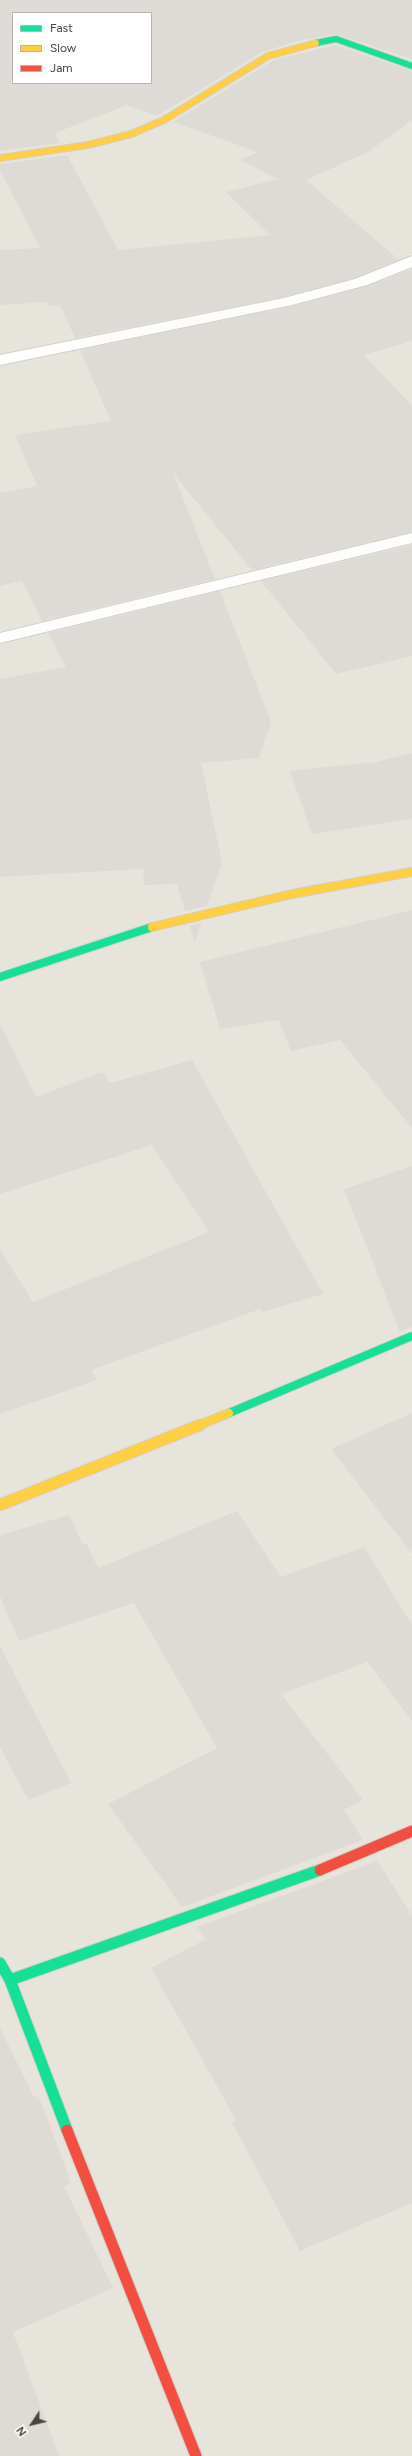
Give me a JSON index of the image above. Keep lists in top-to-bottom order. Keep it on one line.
{"legend":["Fast","Slow","Jam"],"north":"bottom left"}
